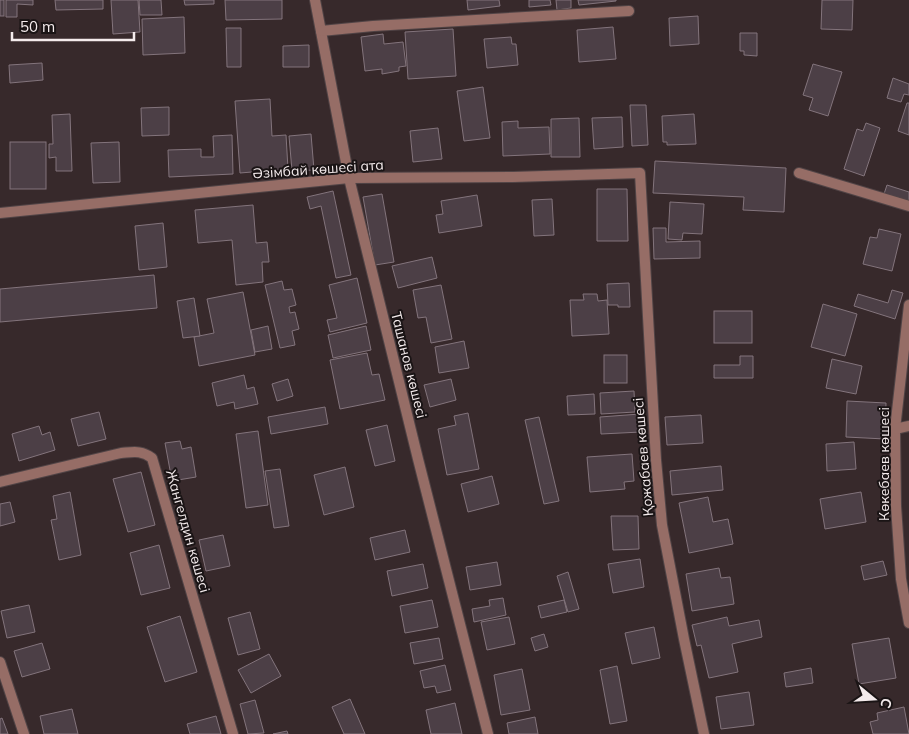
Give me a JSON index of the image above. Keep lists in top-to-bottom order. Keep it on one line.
{"streets":{"street":["Әзімбай көшесі ата","Ташанов көшесі","Қожабаев көшесі","Көкебаев көшесі","Жангелдин көшесі"]},"crossings":[["Әзімбай көшесі ата","Ташанов көшесі"],["Әзімбай көшесі ата","Қожабаев көшесі"]],"scale_bar":"50 m","north":"right"}
